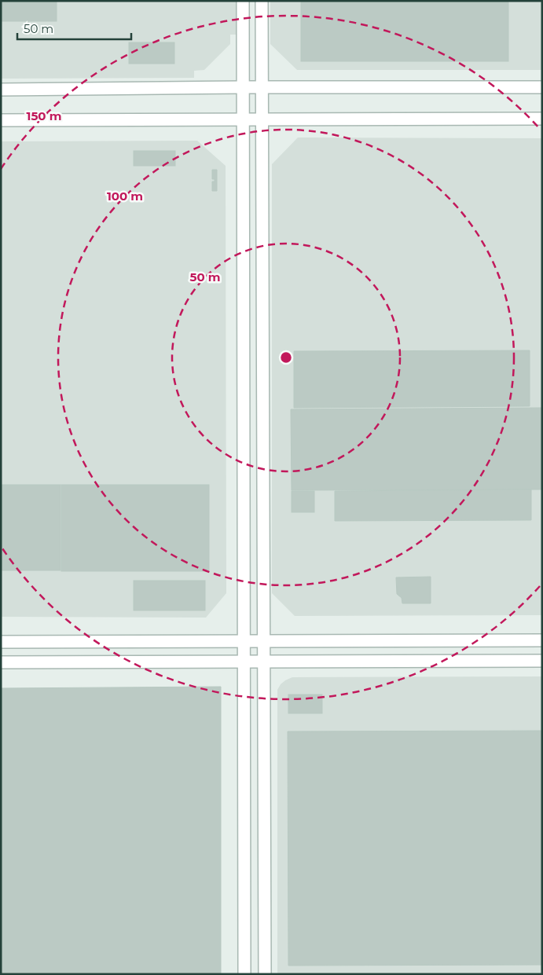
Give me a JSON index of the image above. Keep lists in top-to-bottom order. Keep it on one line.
{"scale_bar":"50 m","rings":["150 m","100 m","50 m"]}
